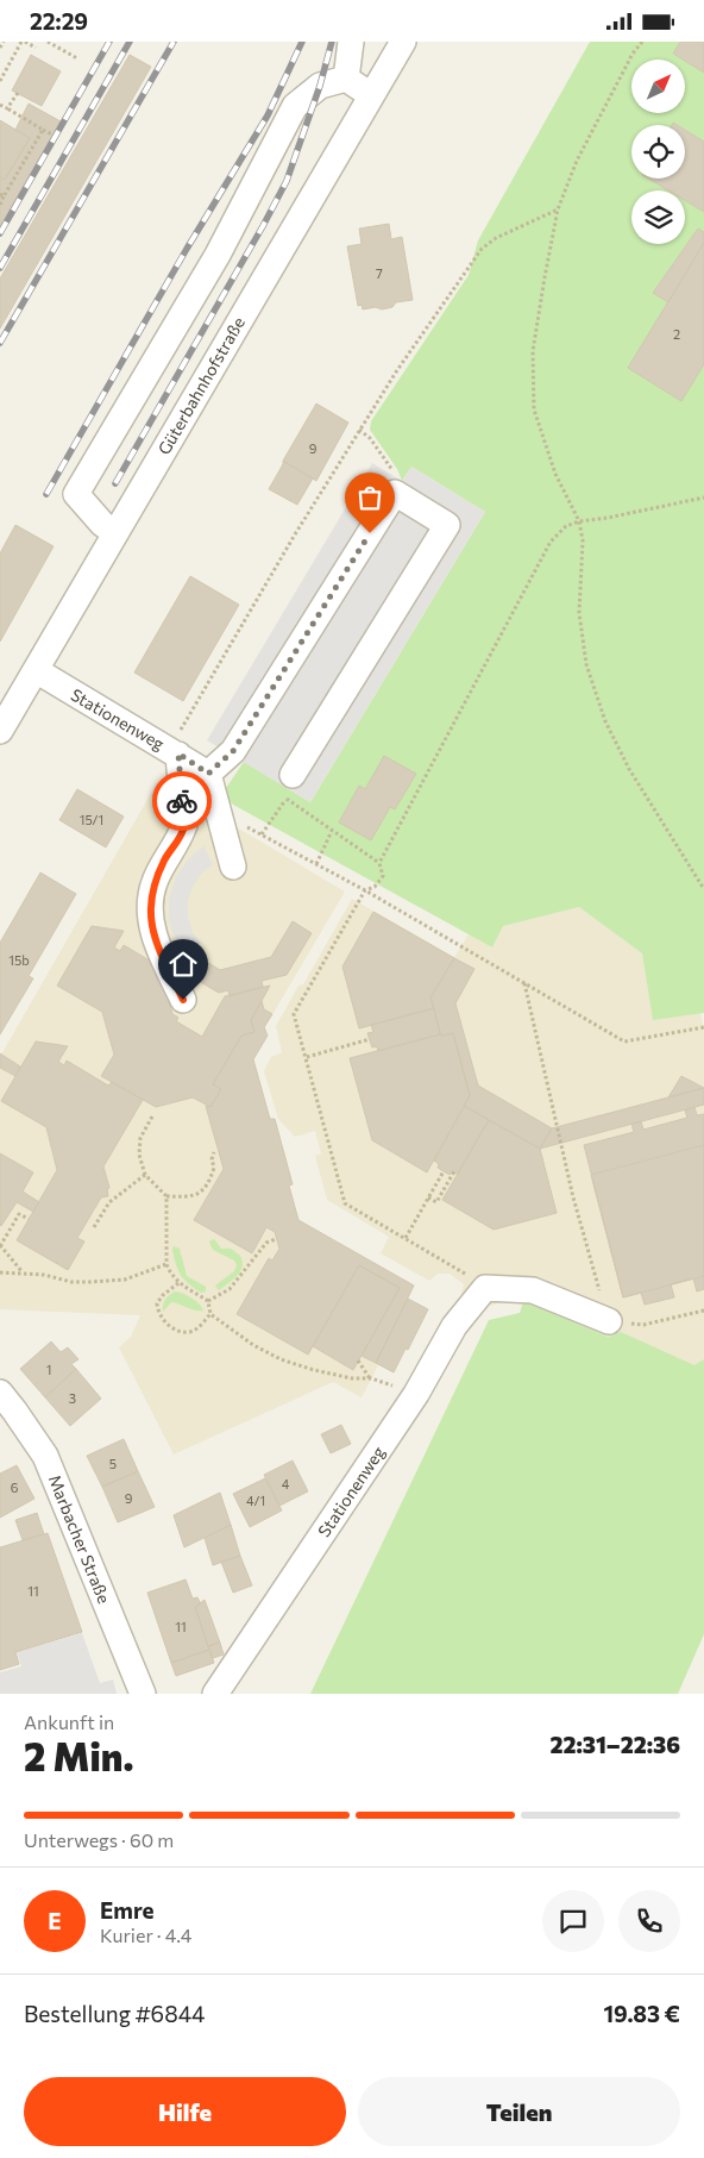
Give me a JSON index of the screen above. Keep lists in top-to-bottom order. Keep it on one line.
{"streets":{"street":["Güterbahnhofstraße","Stationenweg","Marbacher Straße"]},"crossings":[["Güterbahnhofstraße","Stationenweg"]],"house_numbers":["7","2","9","15/1","15b","1","3","5","4","6","9","4/1","11","11"],"north":"top right","page":{"status":"22:29","heading":["2 Min.","Ankunft in","22:31–22:36"],"panel":["Emre","Kurier · 4.4","Bestellung #6844","19.83 €"],"bar":"Unterwegs · 60 m","round":"E","buttons":["Hilfe","Teilen"]}}
